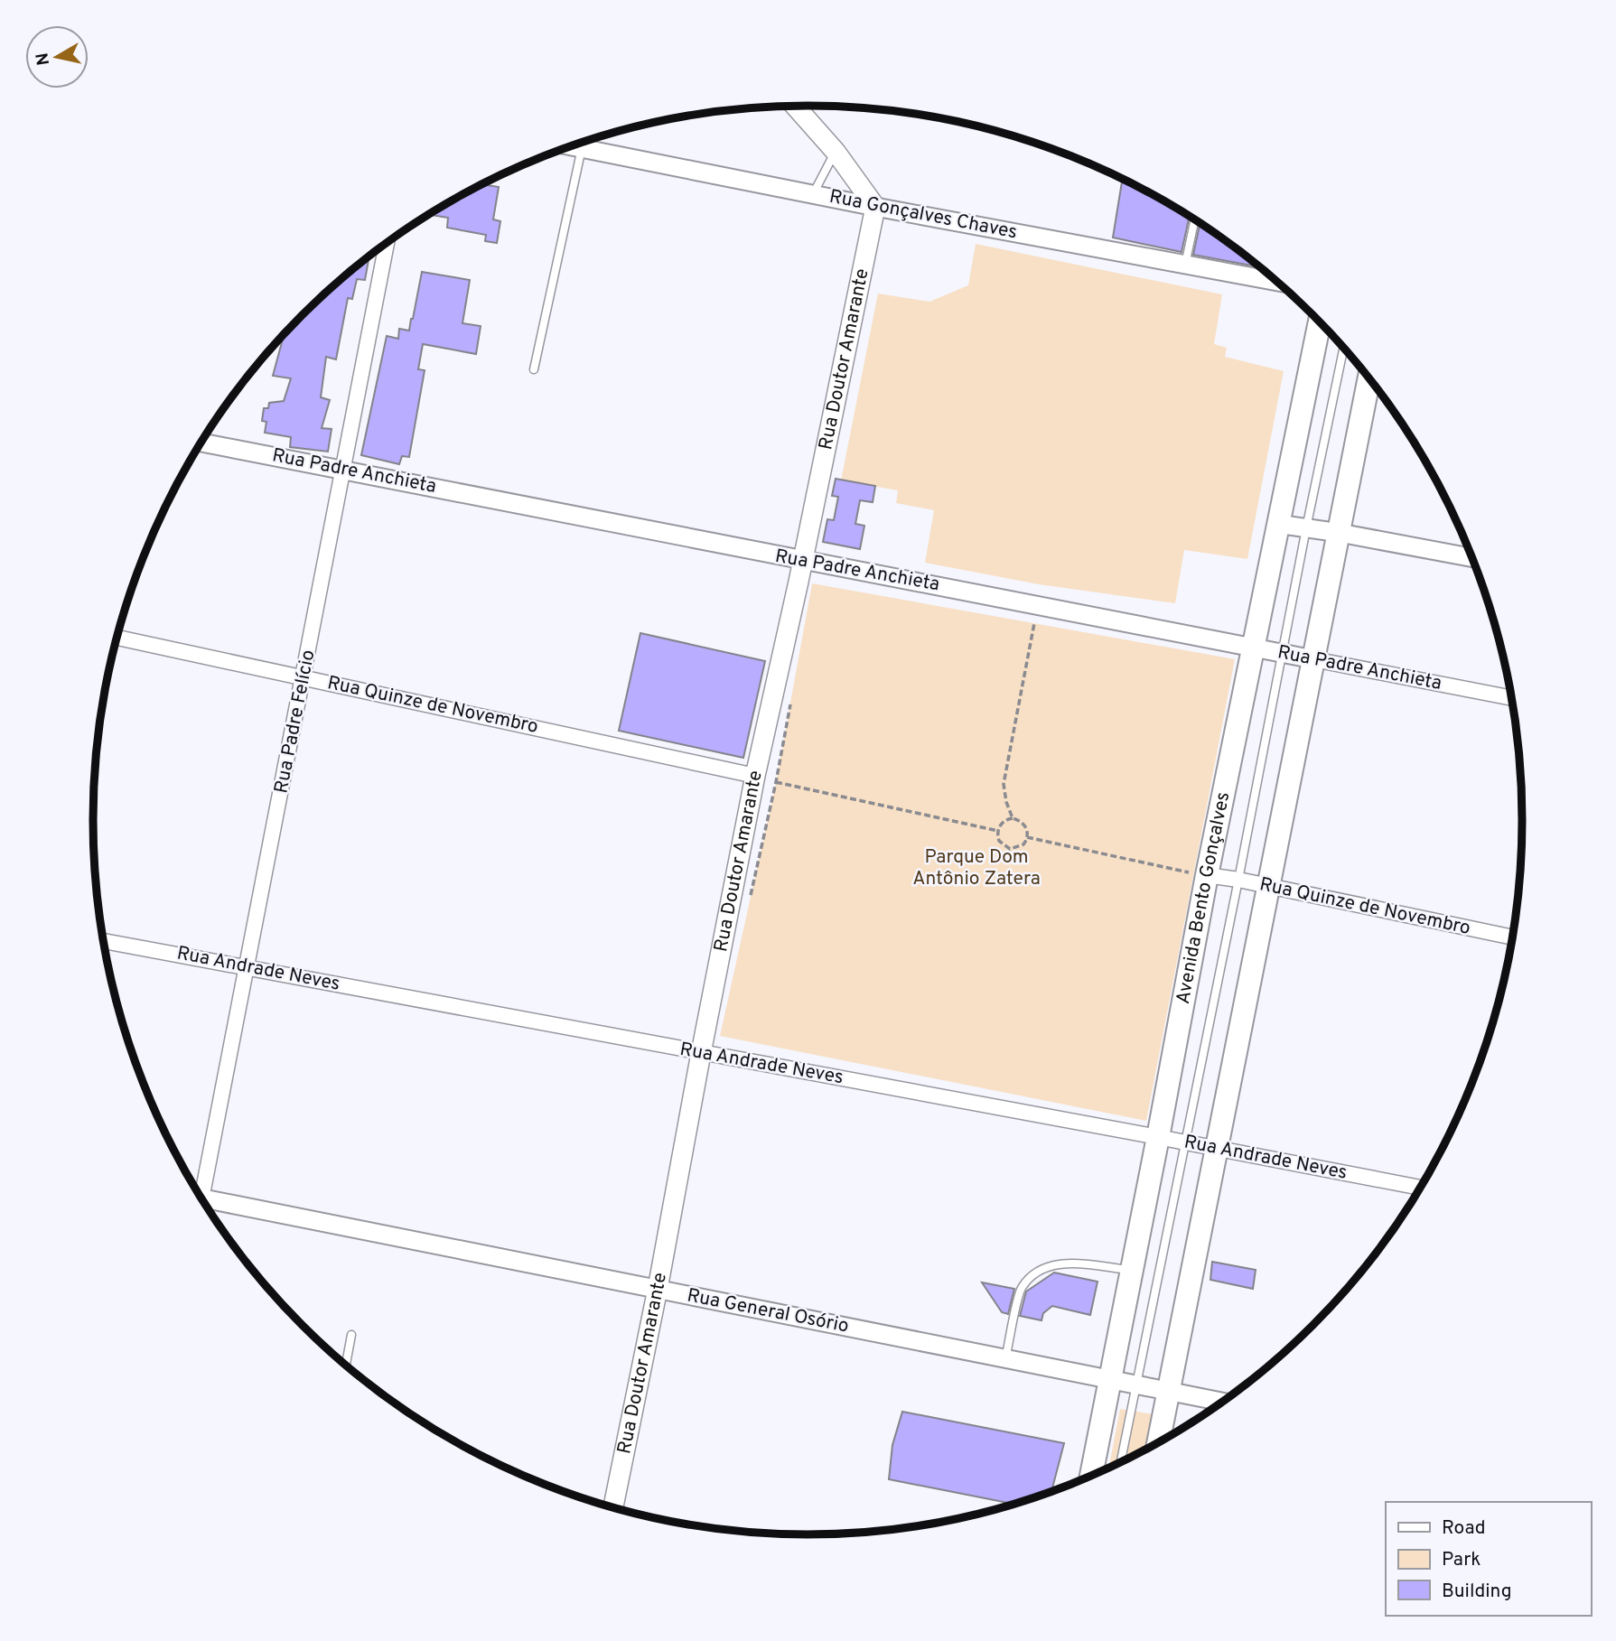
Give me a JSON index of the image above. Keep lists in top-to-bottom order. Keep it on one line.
{"streets":{"main road":["Rua Doutor Amarante","Avenida Bento Gonçalves"],"street":["Rua Gonçalves Chaves","Rua Padre Anchieta","Rua Quinze de Novembro","Rua Padre Felício","Rua Andrade Neves","Rua General Osório"]},"crossings":[["Rua Gonçalves Chaves","Rua Doutor Amarante"],["Rua Doutor Amarante","Rua Padre Anchieta"],["Rua Doutor Amarante","Rua Quinze de Novembro"],["Rua Doutor Amarante","Rua Andrade Neves"],["Rua Doutor Amarante","Rua General Osório"],["Rua Padre Anchieta","Rua Padre Felício"],["Rua Padre Anchieta","Avenida Bento Gonçalves"],["Rua Quinze de Novembro","Rua Padre Felício"],["Rua Quinze de Novembro","Avenida Bento Gonçalves"],["Rua Padre Felício","Rua Andrade Neves"],["Avenida Bento Gonçalves","Rua Andrade Neves"],["Avenida Bento Gonçalves","Rua General Osório"]],"parks":["Parque Dom Antônio Zatera"],"legend":["Road","Park","Building"],"north":"left"}
